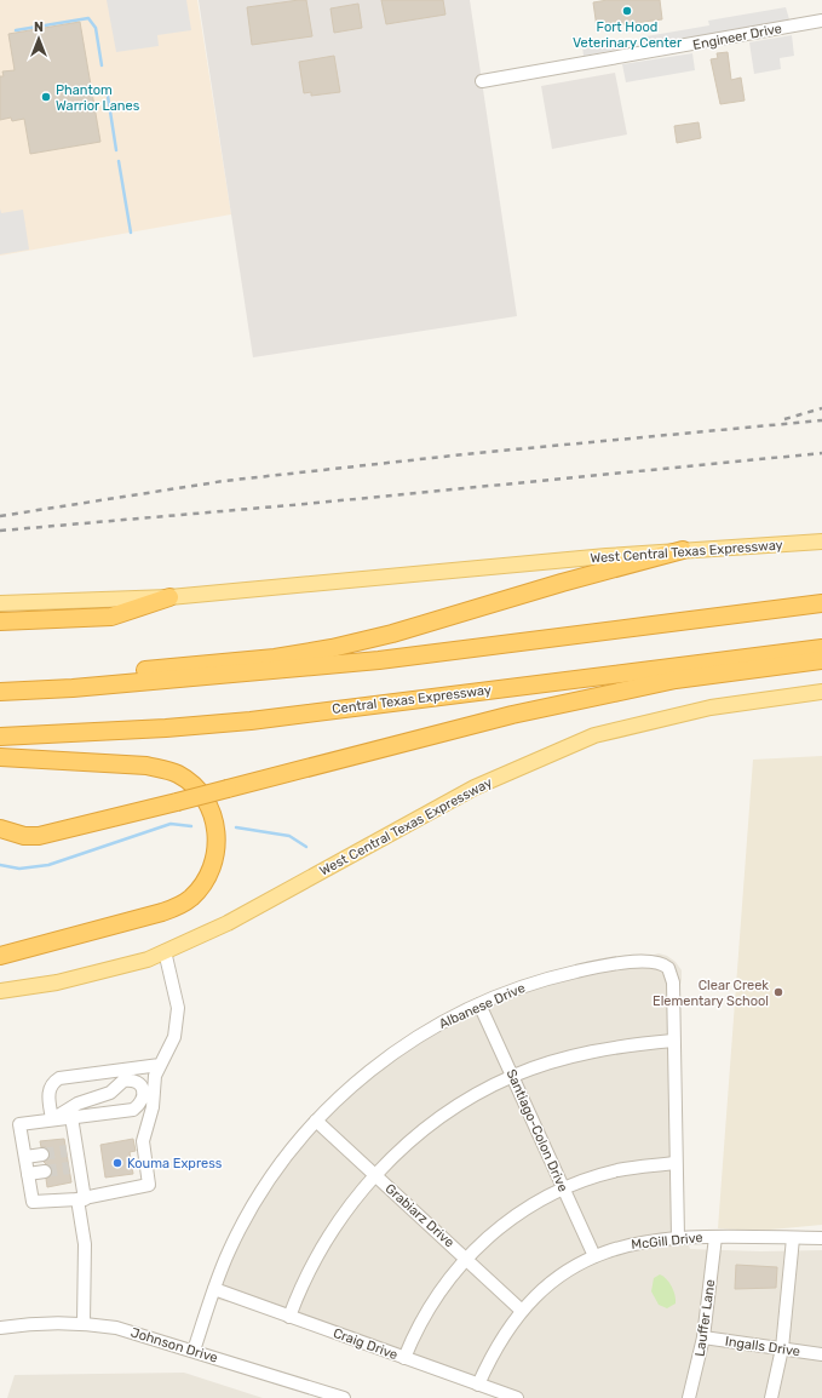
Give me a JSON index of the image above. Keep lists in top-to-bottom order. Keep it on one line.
{"streets":{"highway":["Central Texas Expressway"],"main road":["West Central Texas Expressway"],"street":["Engineer Drive","Albanese Drive","Santiago-Colon Drive","Grabiarz Drive","McGill Drive","Lauffer Lane","Craig Drive","Johnson Drive","Ingalls Drive"]},"crossings":[["Albanese Drive","Santiago-Colon Drive"],["Albanese Drive","Grabiarz Drive"],["Albanese Drive","McGill Drive"],["Albanese Drive","Craig Drive"],["Albanese Drive","Johnson Drive"],["Santiago-Colon Drive","McGill Drive"],["Grabiarz Drive","McGill Drive"],["McGill Drive","Lauffer Lane"],["McGill Drive","Craig Drive"],["Lauffer Lane","Ingalls Drive"]],"places":["Fort Hood Veterinary Center","Phantom Warrior Lanes","Clear Creek Elementary School","Kouma Express"],"north":"top"}
